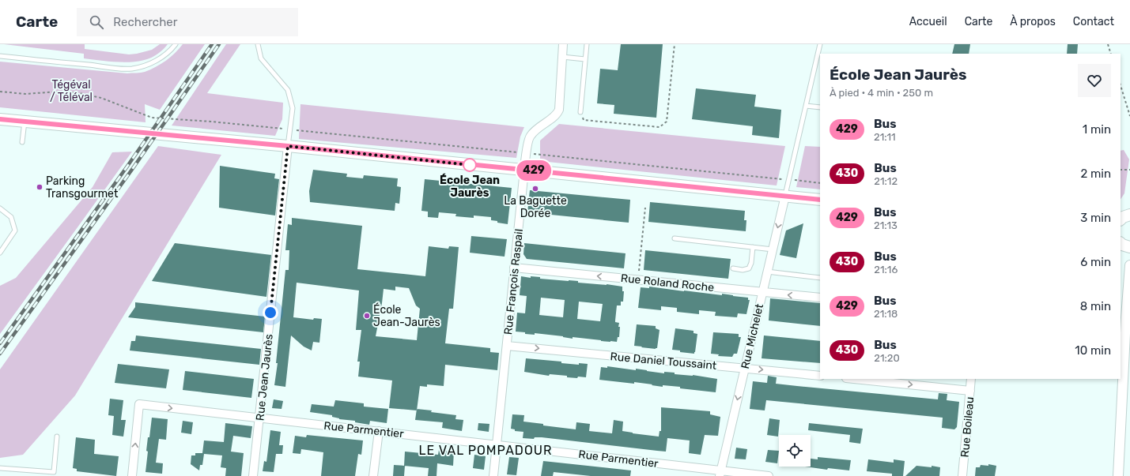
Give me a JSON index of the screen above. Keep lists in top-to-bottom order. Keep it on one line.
{"streets":{"street":["Rue François Raspail","Rue Roland Roche","Rue Michelet","Rue Daniel Toussaint","Rue Jean Jaurès","Rue Boileau","Rue Parmentier"]},"crossings":[["Rue François Raspail","Rue Roland Roche"],["Rue François Raspail","Rue Daniel Toussaint"],["Rue François Raspail","Rue Parmentier"],["Rue Roland Roche","Rue Michelet"],["Rue Michelet","Rue Daniel Toussaint"],["Rue Michelet","Rue Parmentier"],["Rue Jean Jaurès","Rue Parmentier"]],"one_way":["Rue Roland Roche","Rue Michelet","Rue Daniel Toussaint"],"districts":["LE VAL POMPADOUR"],"parks":["Tégéval / Téléval"],"places":["École Jean Jaurès","Parking Transgourmet","La Baguette Dorée","École Jean-Jaurès"],"lines":["bus line 429"],"page":{"header":"Carte","search":"Rechercher","nav":["Accueil","Carte","À propos","Contact"],"on_map":"429","heading":["École Jean Jaurès","À pied · 4 min · 250 m"],"list":[{"mark":"429","name":"Bus","note":"21:11","value":"1 min"},{"mark":"430","name":"Bus","note":"21:12","value":"2 min"},{"mark":"429","name":"Bus","note":"21:13","value":"3 min"},{"mark":"430","name":"Bus","note":"21:16","value":"6 min"},{"mark":"429","name":"Bus","note":"21:18","value":"8 min"},{"mark":"430","name":"Bus","note":"21:20","value":"10 min"}]}}
